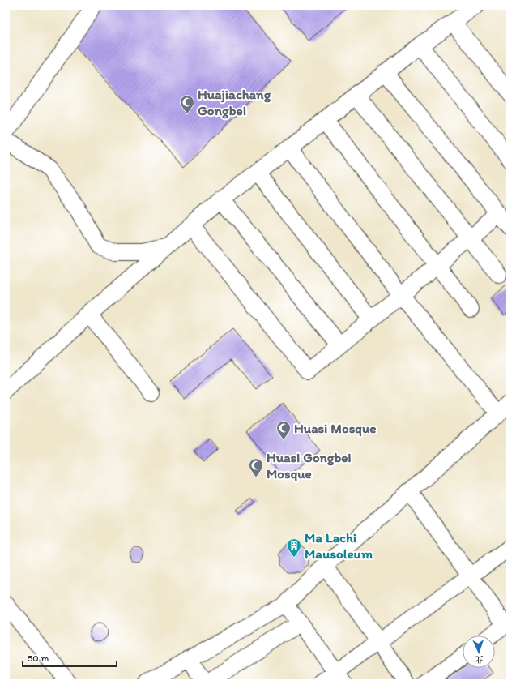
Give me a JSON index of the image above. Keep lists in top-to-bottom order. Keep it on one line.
{"places":{"mosque":["Huajiachang Gongbei","Huasi Mosque","Huasi Gongbei Mosque"],"building":["Ma Lachi Mausoleum"]},"scale_bar":"50 m","north":"bottom"}
